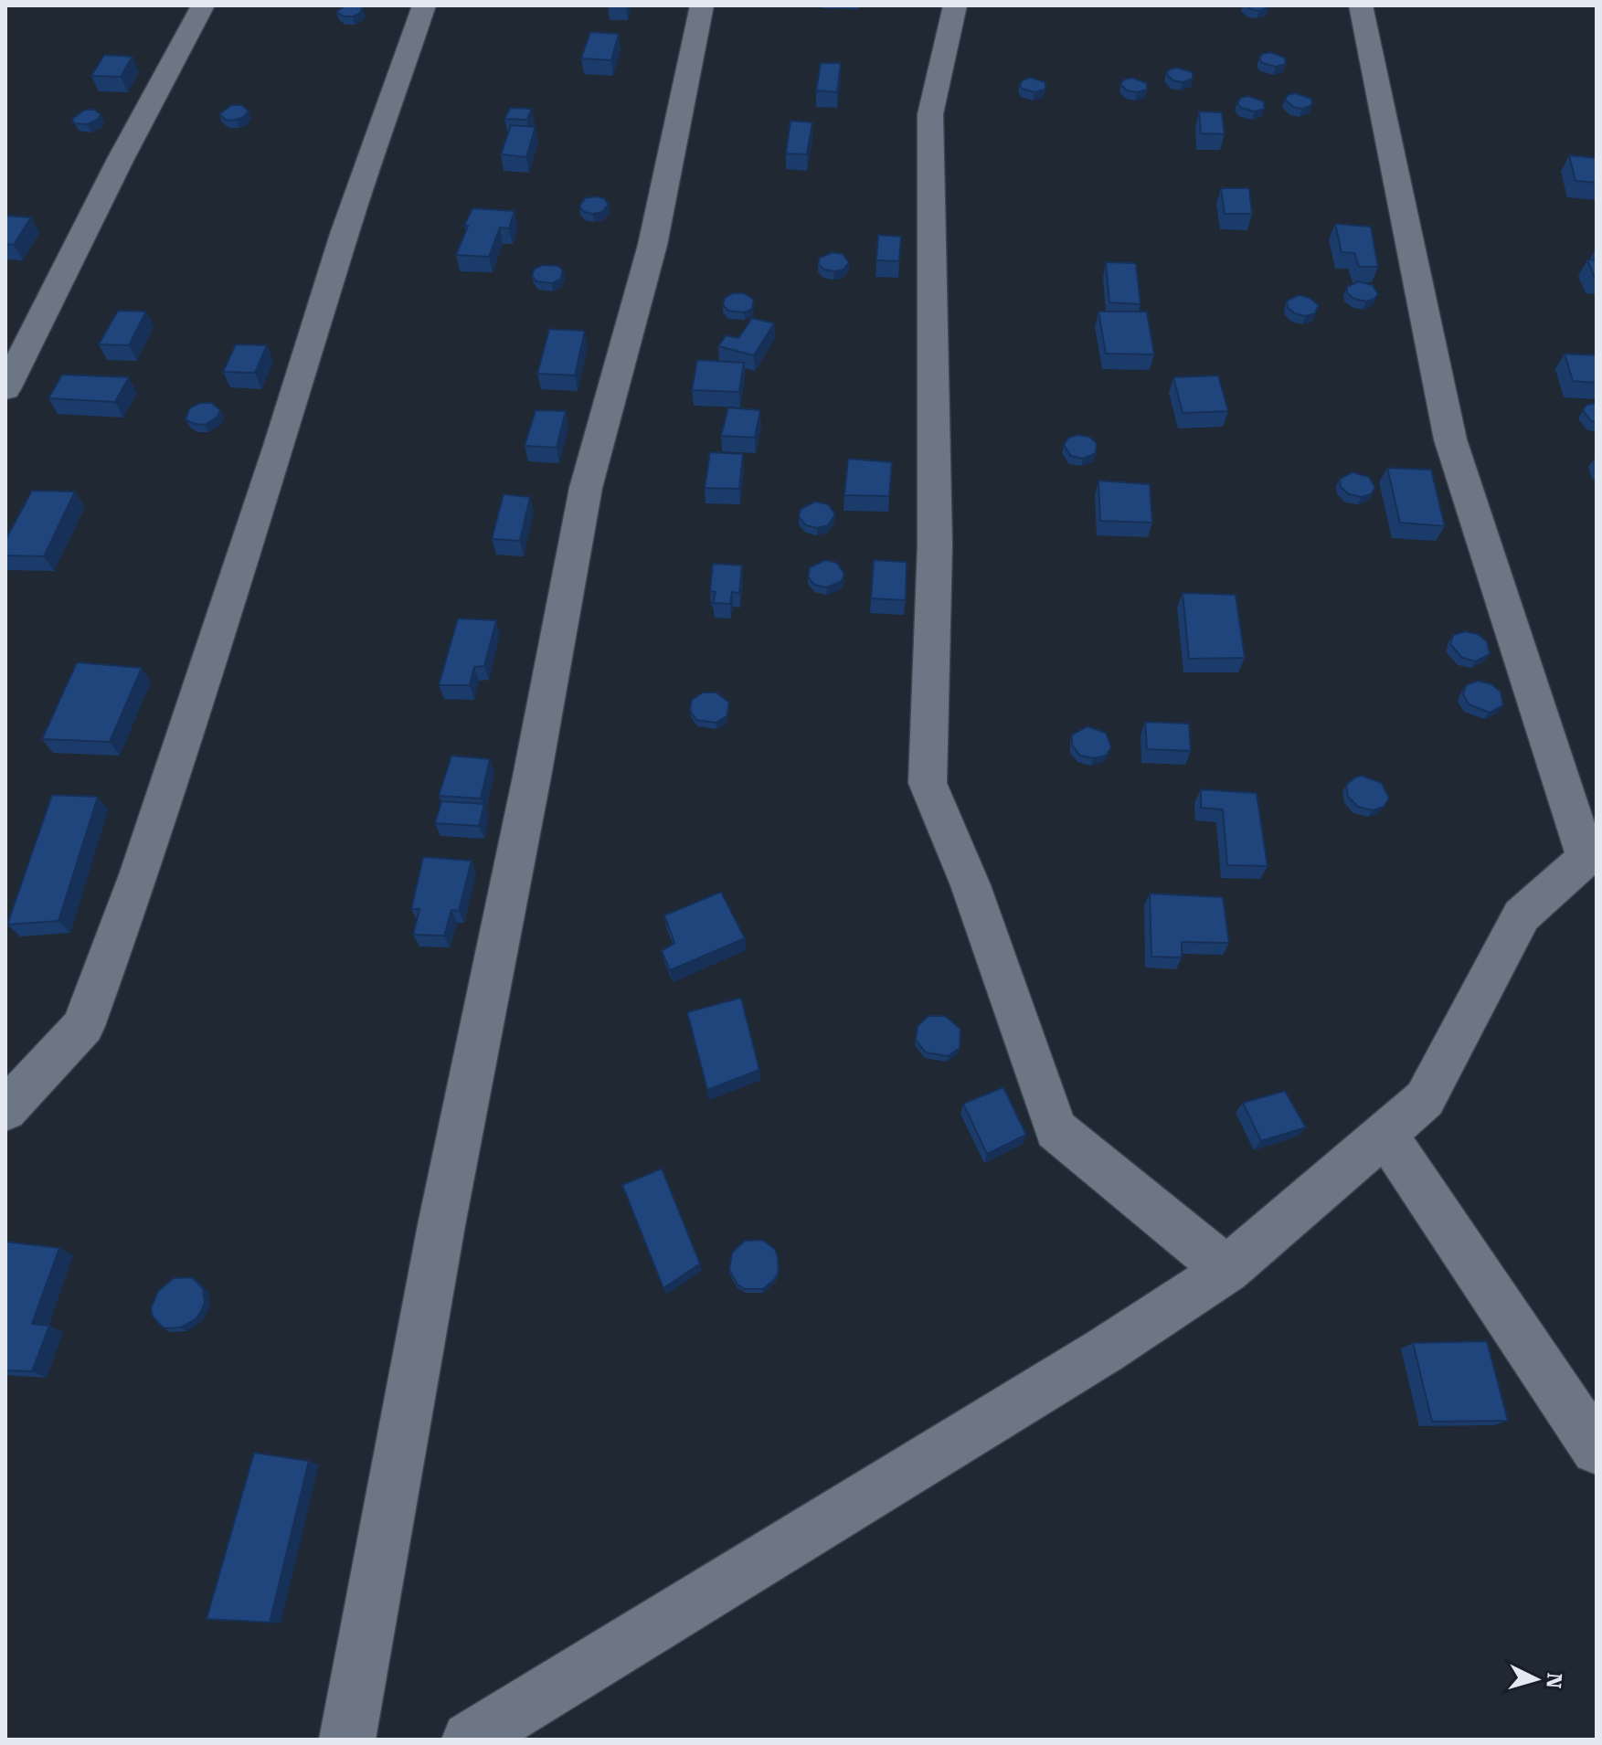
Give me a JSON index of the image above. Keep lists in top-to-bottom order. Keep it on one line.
{"north":"right"}
